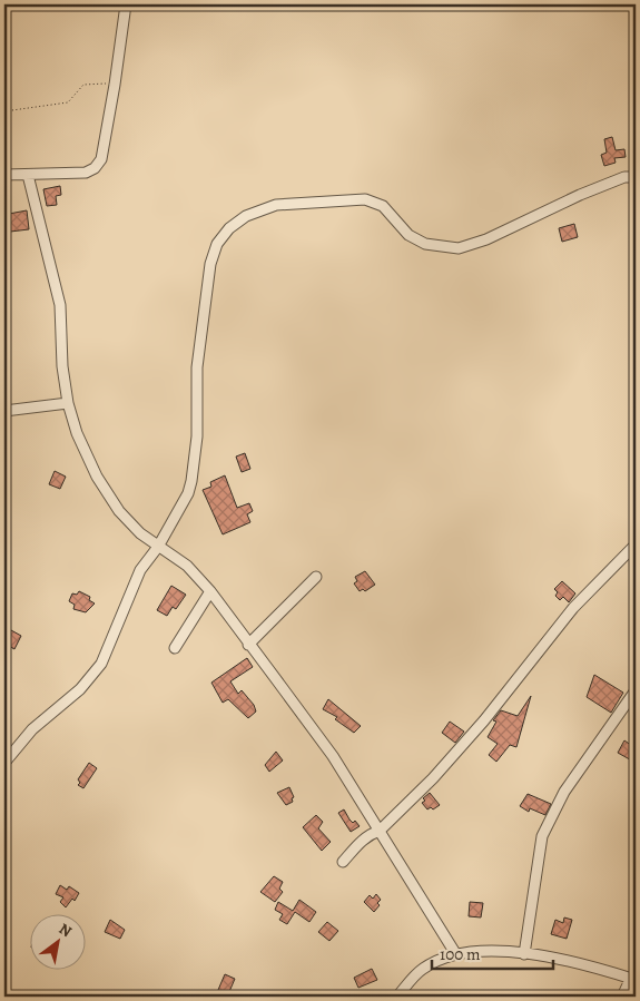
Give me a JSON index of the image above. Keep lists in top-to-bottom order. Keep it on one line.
{"scale_bar":"100 m","north":"top right"}
